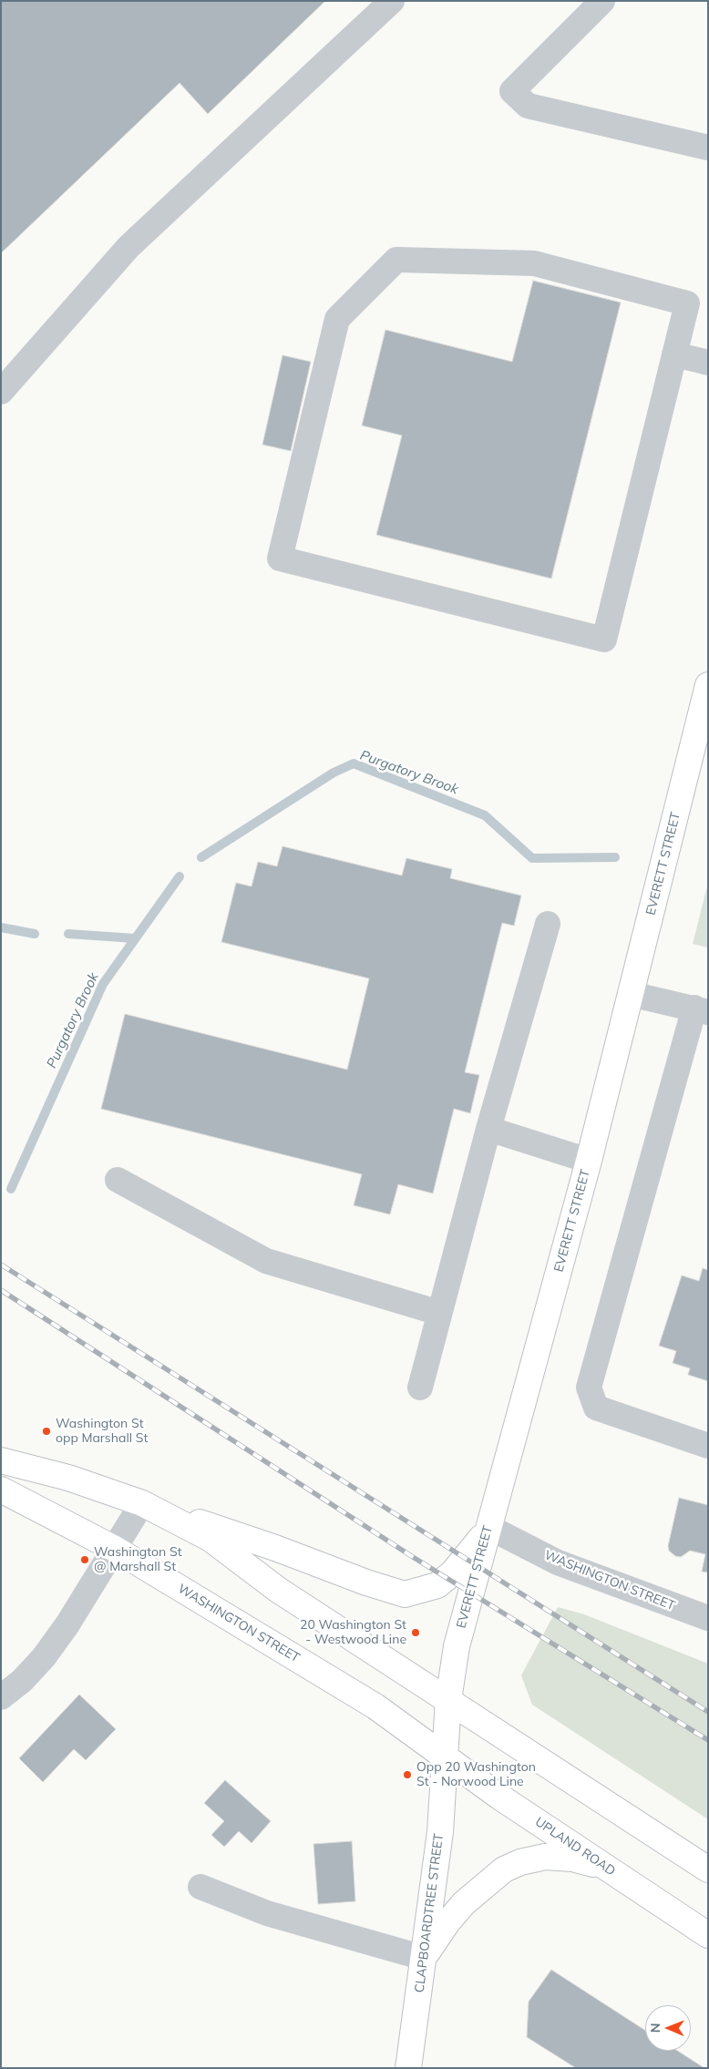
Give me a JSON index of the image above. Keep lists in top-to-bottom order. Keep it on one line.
{"streets":{"main road":["EVERETT STREET","WASHINGTON STREET","UPLAND ROAD","CLAPBOARDTREE STREET"]},"crossings":[["EVERETT STREET","WASHINGTON STREET"],["EVERETT STREET","UPLAND ROAD"],["EVERETT STREET","CLAPBOARDTREE STREET"],["WASHINGTON STREET","UPLAND ROAD"],["WASHINGTON STREET","CLAPBOARDTREE STREET"],["UPLAND ROAD","CLAPBOARDTREE STREET"]],"water":["Purgatory Brook"],"places":["Washington St opp Marshall St","Washington St @ Marshall St","20 Washington St - Westwood Line","Opp 20 Washington St - Norwood Line"],"north":"left"}
